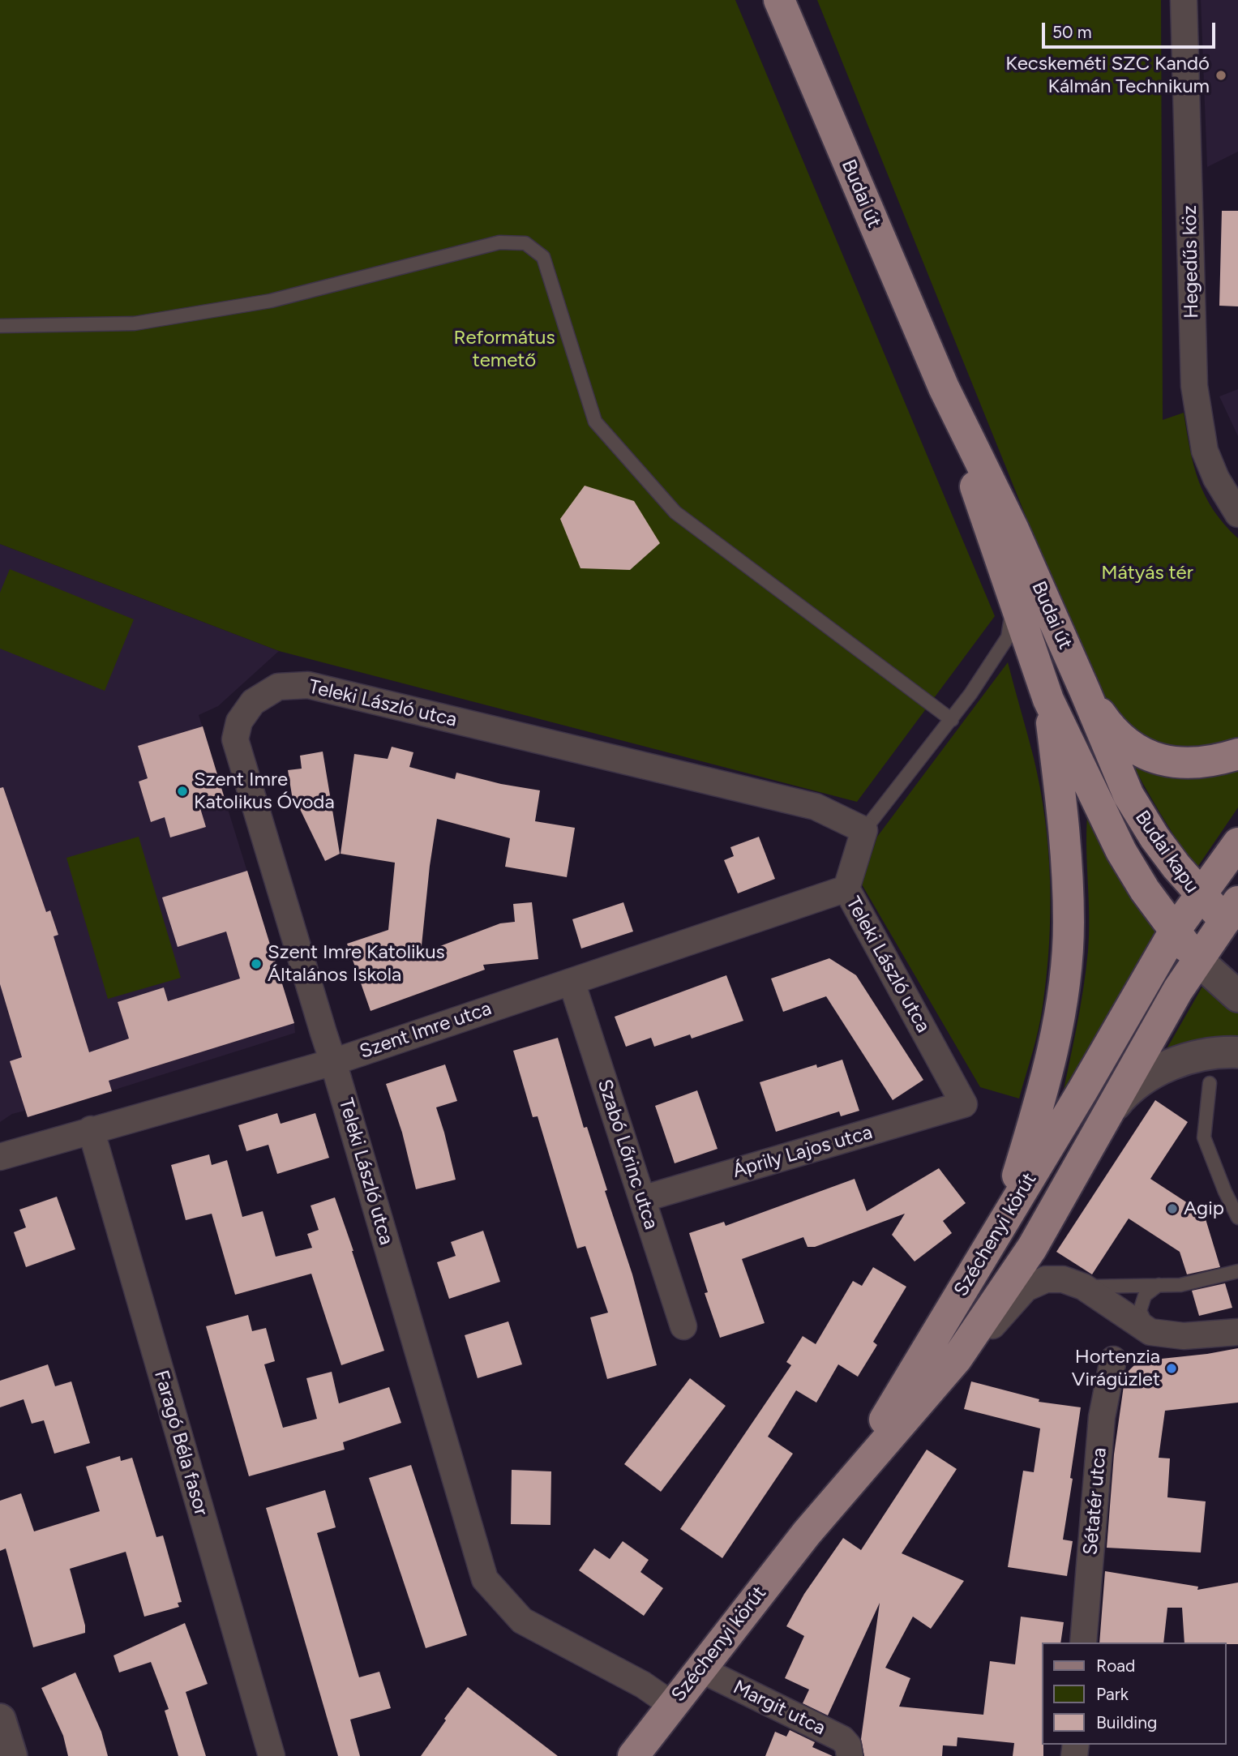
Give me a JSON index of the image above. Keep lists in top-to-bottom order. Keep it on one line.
{"streets":{"main road":["Budai út","Budai kapu","Széchenyi körút"],"street":["Hegedűs köz","Teleki László utca","Szent Imre utca","Áprily Lajos utca","Szabó Lőrinc utca","Faragó Béla fasor","Sétatér utca","Margit utca"]},"crossings":[["Budai út","Budai kapu"],["Teleki László utca","Szent Imre utca"],["Teleki László utca","Áprily Lajos utca"],["Teleki László utca","Széchenyi körút"],["Budai kapu","Széchenyi körút"],["Szent Imre utca","Szabó Lőrinc utca"],["Szent Imre utca","Faragó Béla fasor"],["Áprily Lajos utca","Szabó Lőrinc utca"],["Széchenyi körút","Margit utca"]],"parks":["Református temető","Mátyás tér"],"places":["Kecskeméti SZC Kandó Kálmán Technikum","Szent Imre Katolikus Óvoda","Szent Imre Katolikus Általános Iskola","Agip","Hortenzia Virágüzlet"],"legend":["Road","Park","Building"],"scale_bar":"50 m"}
